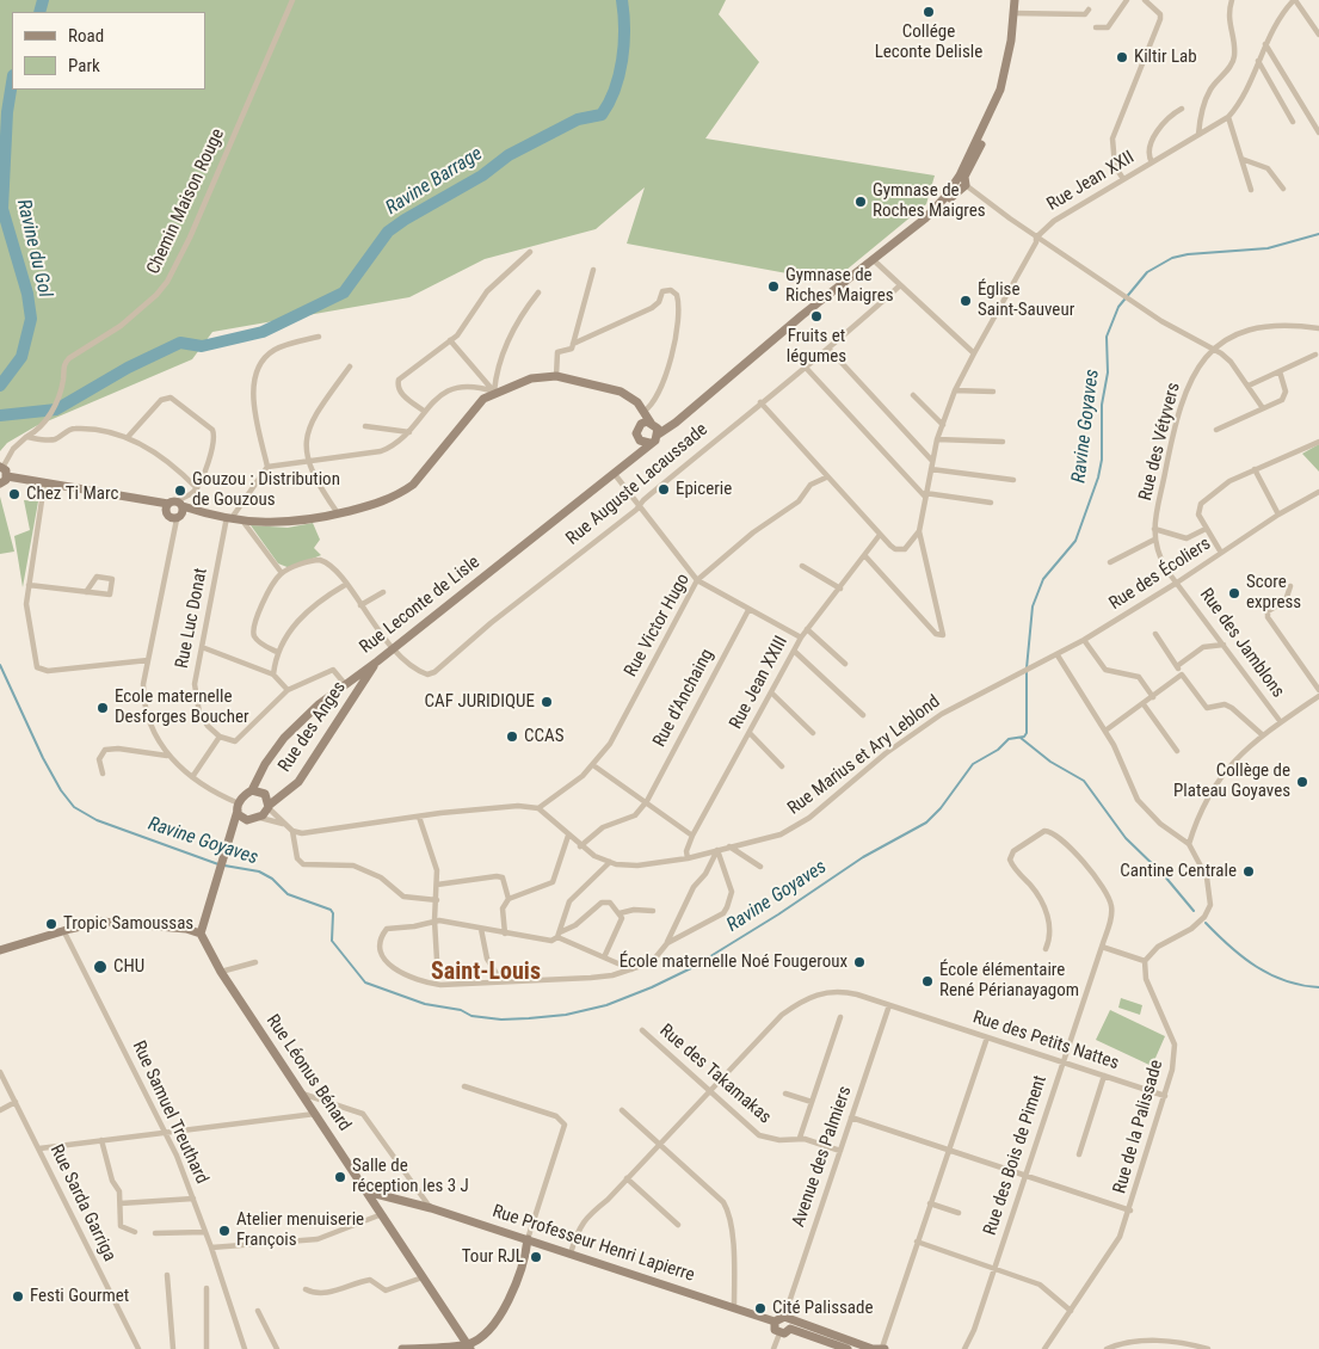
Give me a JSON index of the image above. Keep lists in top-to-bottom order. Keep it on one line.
{"streets":{"main road":["Rue Leconte de Lisle","Rue des Anges","Rue Léonus Bénard","Rue Professeur Henri Lapierre"],"street":["Rue Jean XXII","Chemin Maison Rouge","Rue des Vétyvers","Rue Auguste Lacaussade","Rue des Écoliers","Rue Luc Donat","Rue Victor Hugo","Rue des Jamblons","Rue Jean XXIII","Rue d'Anchaing","Rue Marius et Ary Leblond","Rue des Petits Nattes","Rue des Takamakas","Rue Samuel Treuthard","Rue de la Palissade","Rue des Bois de Piment","Avenue des Palmiers","Rue Sarda Garriga"]},"crossings":[["Rue Jean XXII","Rue Jean XXIII"],["Rue Auguste Lacaussade","Rue Leconte de Lisle"],["Rue des Écoliers","Rue des Jamblons"],["Rue des Écoliers","Rue Marius et Ary Leblond"],["Rue Leconte de Lisle","Rue des Anges"],["Rue Victor Hugo","Rue Marius et Ary Leblond"],["Rue Jean XXIII","Rue Marius et Ary Leblond"],["Rue des Petits Nattes","Rue des Takamakas"],["Rue des Petits Nattes","Rue de la Palissade"],["Rue des Petits Nattes","Rue des Bois de Piment"],["Rue des Petits Nattes","Avenue des Palmiers"],["Rue des Petits Nattes","Rue Professeur Henri Lapierre"],["Rue Léonus Bénard","Rue Professeur Henri Lapierre"],["Rue des Takamakas","Avenue des Palmiers"]],"districts":["Saint-Louis"],"water":["Ravine Barrage","Ravine du Gol","Ravine Goyaves"],"places":["Collége Leconte Delisle","Kiltir Lab","Gymnase de Roches Maigres","Gymnase de Riches Maigres","Église Saint-Sauveur","Fruits et légumes","Epicerie","Gouzou : Distribution de Gouzous","Chez Ti Marc","Score express","CAF JURIDIQUE","Ecole maternelle Desforges Boucher","CCAS","Collège de Plateau Goyaves","Cantine Centrale","Tropic Samoussas","École maternelle Noé Fougeroux","CHU","École élémentaire René Périanayagom","Salle de réception les 3 J","Atelier menuiserie François","Tour RJL","Festi Gourmet","Cité Palissade"],"legend":["Road","Park"]}
